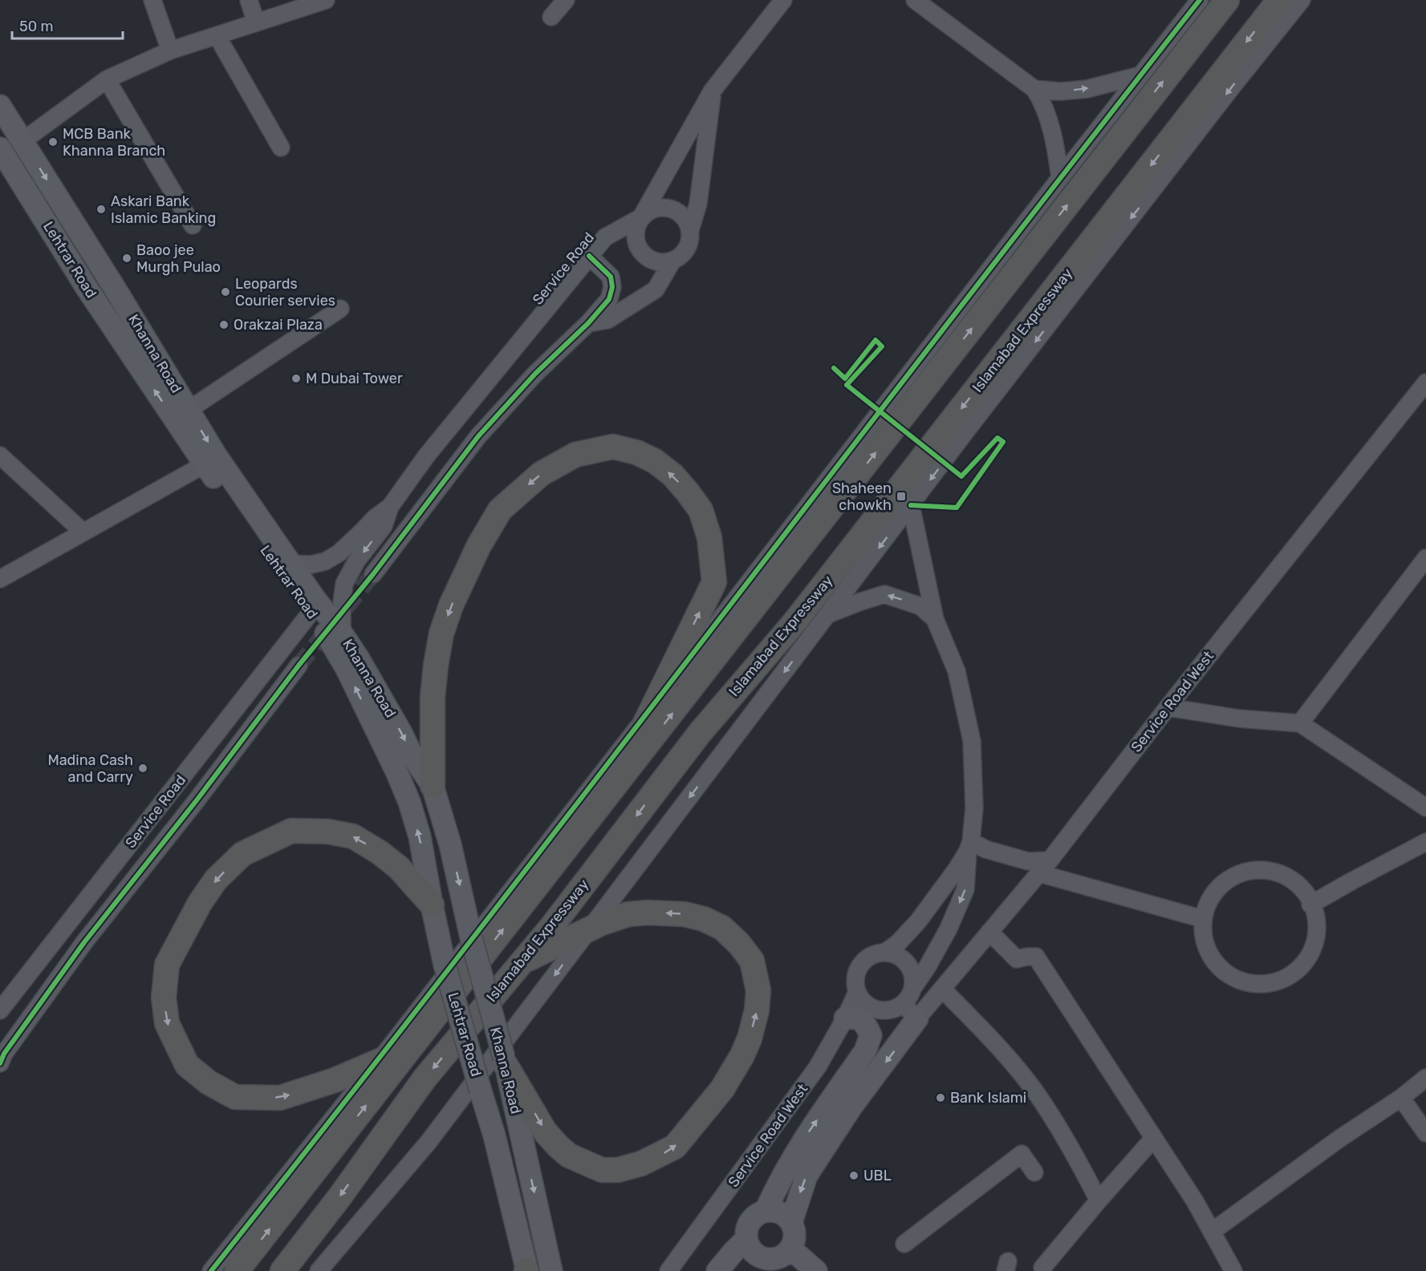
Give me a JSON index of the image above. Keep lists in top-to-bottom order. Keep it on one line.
{"streets":{"highway":["Islamabad Expressway"],"main road":["Lehtrar Road","Khanna Road"],"street":["Service Road","Service Road West"]},"crossings":[["Lehtrar Road","Service Road"],["Lehtrar Road","Khanna Road"],["Service Road","Khanna Road"]],"one_way":["Lehtrar Road","Khanna Road"],"places":{"other":["MCB Bank Khanna Branch","Askari Bank Islamic Banking","Baoo jee Murgh Pulao","Leopards Courier servies","Orakzai Plaza","M Dubai Tower","Madina Cash and Carry","Bank Islami","UBL"],"transit":["Shaheen chowkh"]},"scale_bar":"50 m"}
